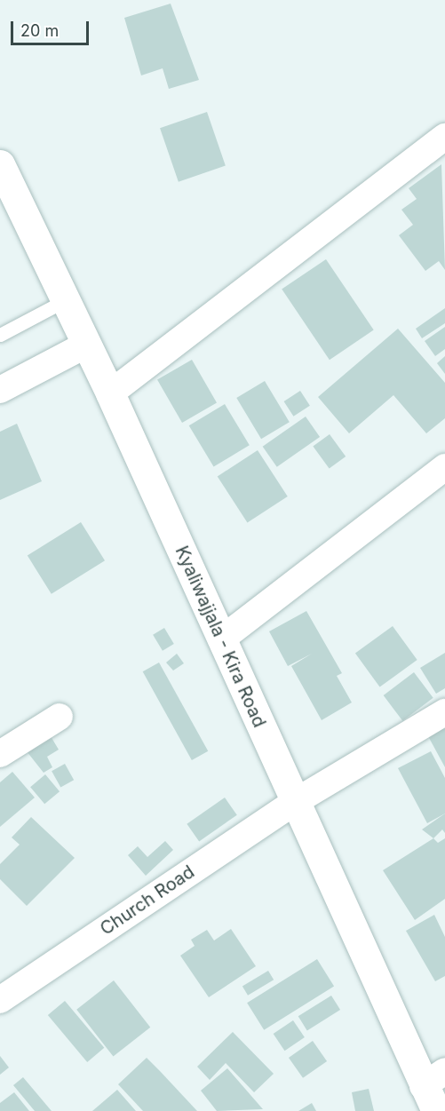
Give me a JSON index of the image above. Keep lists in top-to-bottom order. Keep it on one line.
{"streets":{"street":["Kyaliwajjala - Kira Road","Church Road"]},"crossings":[["Kyaliwajjala - Kira Road","Church Road"]],"scale_bar":"20 m"}
